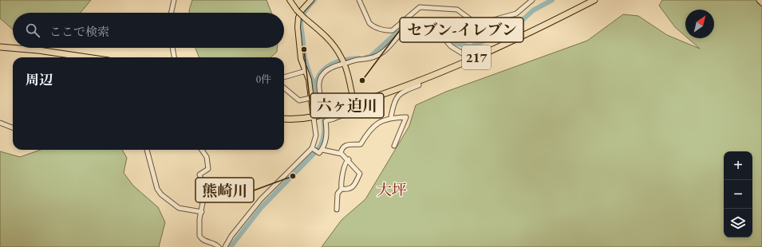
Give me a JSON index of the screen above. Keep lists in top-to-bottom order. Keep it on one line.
{"streets":{"highway":["217"]},"districts":["大坪"],"places":["六ヶ迫川","セブン-イレブン","熊崎川"],"north":"top right","page":{"search":"ここで検索","heading":["周辺","0件"],"map_buttons":["+","−"]}}
